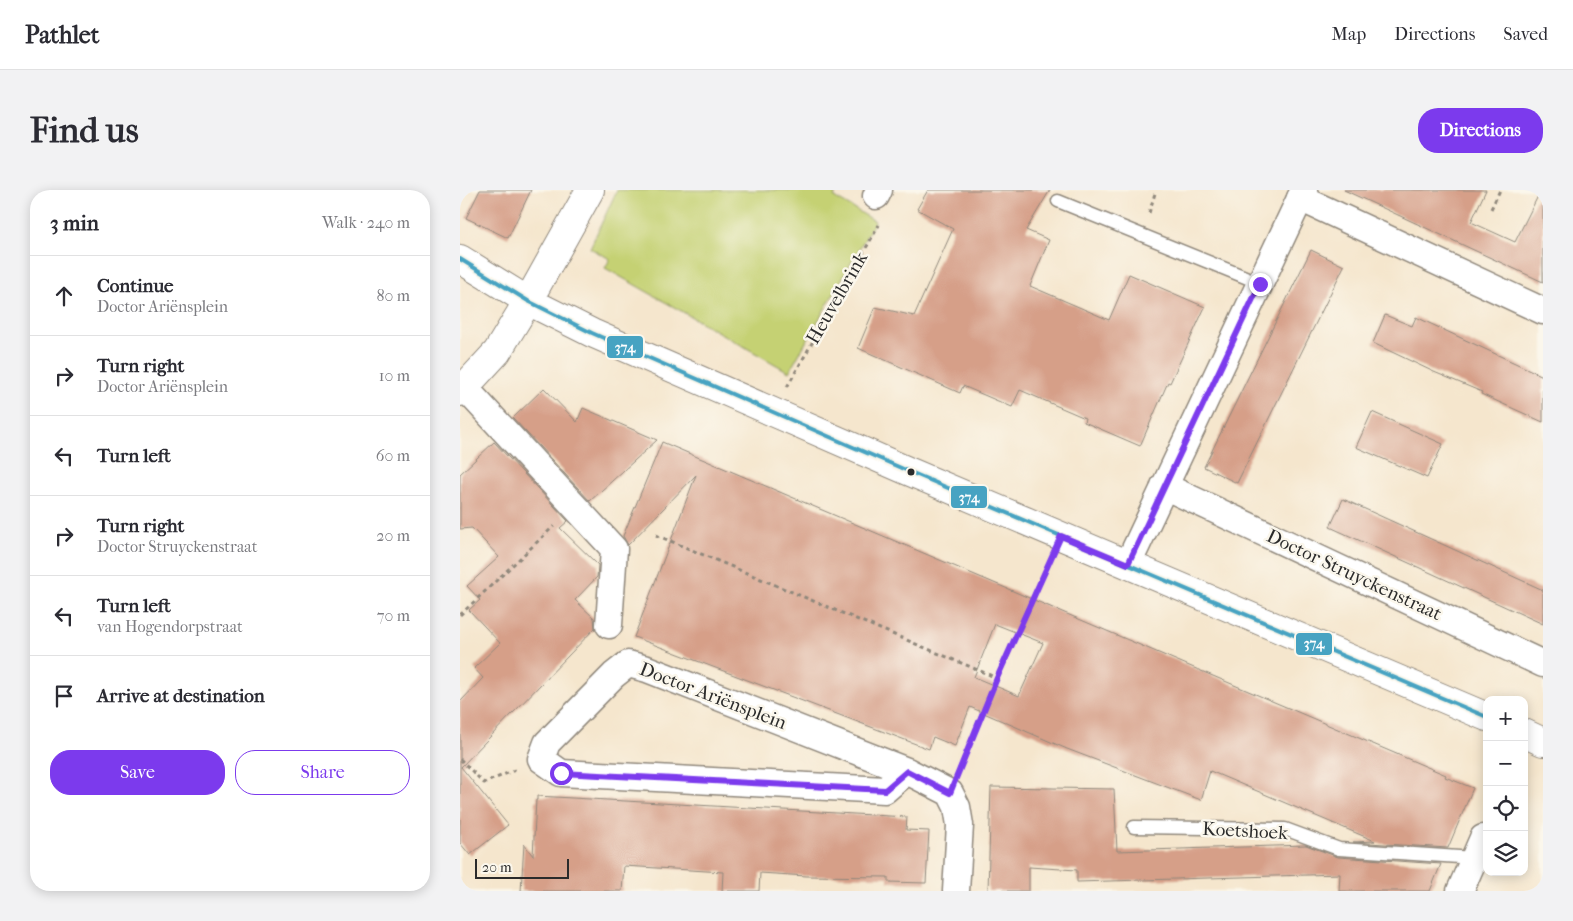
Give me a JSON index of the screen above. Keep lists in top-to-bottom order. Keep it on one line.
{"streets":{"street":["Doctor Struyckenstraat","Doctor Ariënsplein","Koetshoek"],"path":["Heuvelbrink"]},"lines":["transit line 374"],"scale_bar":"20 m","page":{"header":"Pathlet","nav":["Map","Directions","Saved"],"buttons":["Directions",["Save","Share"]],"title":"Find us","heading":["3 min","Walk · 240 m"],"list":[["Continue","Doctor Ariënsplein","80 m"],["Turn right","Doctor Ariënsplein","10 m"],["Turn left","60 m"],["Turn right","Doctor Struyckenstraat","20 m"],["Turn left","van Hogendorpstraat","70 m"],"Arrive at destination"],"map_buttons":["+","−"],"scale":"20 m"}}
